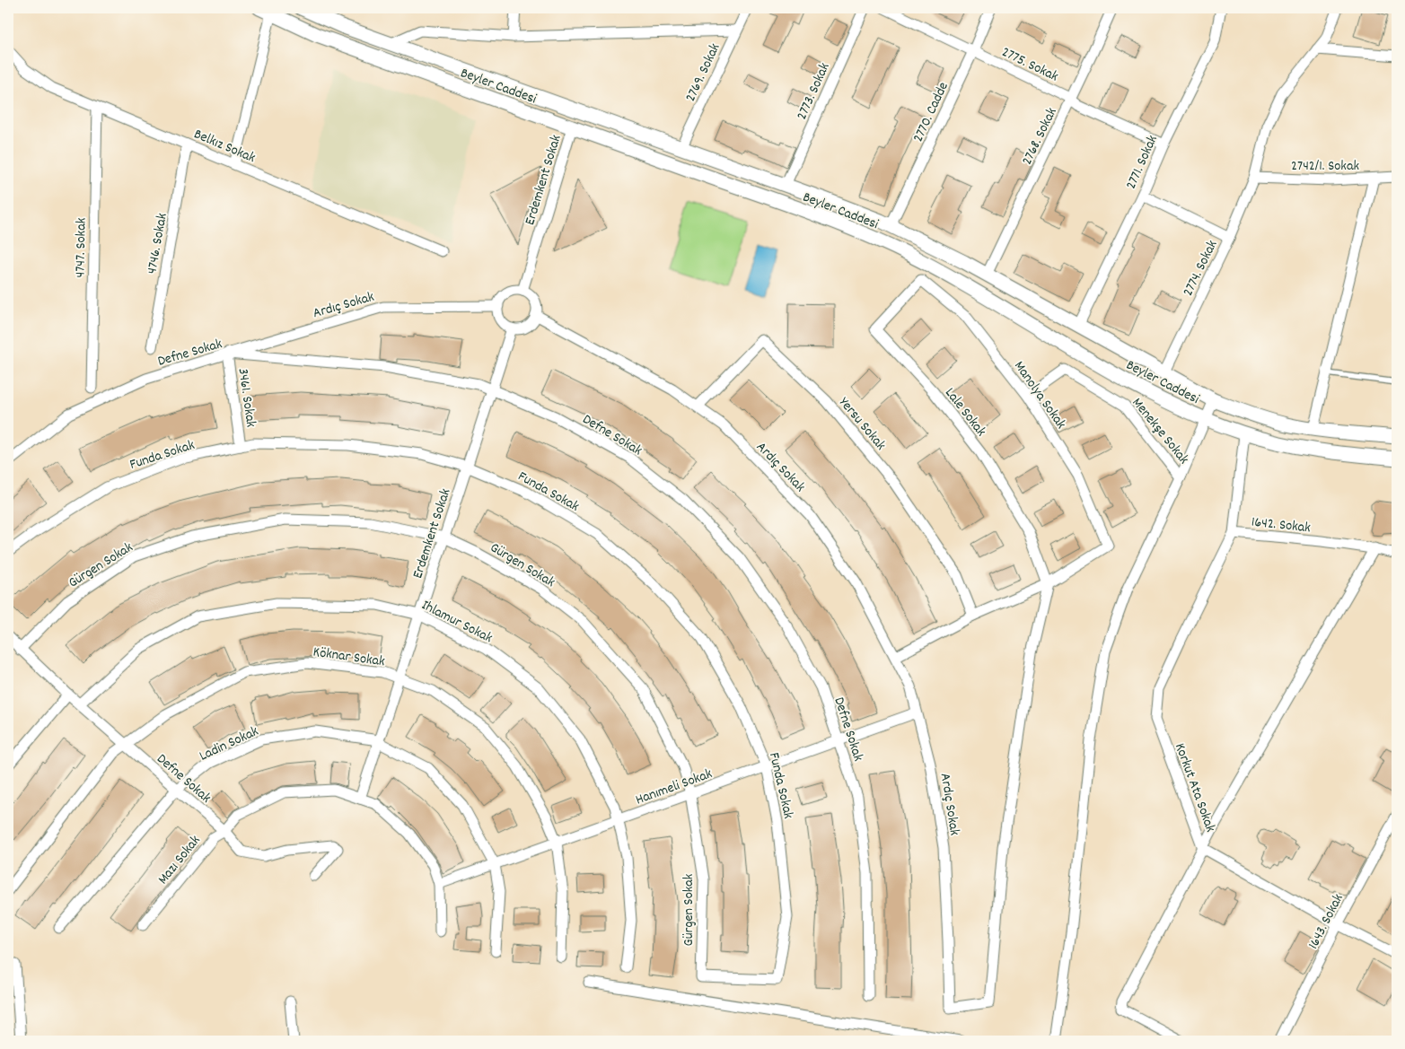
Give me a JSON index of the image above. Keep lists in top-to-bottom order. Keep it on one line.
{"streets":{"main road":["Beyler Caddesi"],"street":["2775. Sokak","2769. Sokak","2773. Sokak","2770. Cadde","2768. Sokak","Belkız Sokak","2771. Sokak","2742/1. Sokak","Erdemkent Sokak","4746. Sokak","4747. Sokak","2774. Sokak","Ardıç Sokak","Defne Sokak","Manolya Sokak","3461. Sokak","Lale Sokak","Yersu Sokak","Menekşe Sokak","Funda Sokak","1642. Sokak","Gürgen Sokak","Ihlamur Sokak","Köknar Sokak","Ladin Sokak","Hanımeli Sokak","Korkut Ata Sokak","Mazı Sokak","1643. Sokak"]},"crossings":[["2775. Sokak","2770. Cadde"],["2775. Sokak","2768. Sokak"],["2775. Sokak","2771. Sokak"],["2769. Sokak","Beyler Caddesi"],["Beyler Caddesi","2773. Sokak"],["Beyler Caddesi","2770. Cadde"],["Beyler Caddesi","2768. Sokak"],["Beyler Caddesi","2771. Sokak"],["Beyler Caddesi","Erdemkent Sokak"],["Beyler Caddesi","2774. Sokak"],["Beyler Caddesi","1642. Sokak"],["Belkız Sokak","4746. Sokak"],["Belkız Sokak","4747. Sokak"],["2771. Sokak","2774. Sokak"],["Erdemkent Sokak","Ardıç Sokak"],["Erdemkent Sokak","Defne Sokak"],["Erdemkent Sokak","Funda Sokak"],["Erdemkent Sokak","Gürgen Sokak"],["Erdemkent Sokak","Ihlamur Sokak"],["Erdemkent Sokak","Köknar Sokak"],["Erdemkent Sokak","Ladin Sokak"],["Erdemkent Sokak","Mazı Sokak"],["Ardıç Sokak","Defne Sokak"],["Ardıç Sokak","Manolya Sokak"],["Ardıç Sokak","3461. Sokak"],["Ardıç Sokak","Lale Sokak"],["Ardıç Sokak","Yersu Sokak"],["Ardıç Sokak","Hanımeli Sokak"],["Defne Sokak","3461. Sokak"],["Defne Sokak","Gürgen Sokak"],["Defne Sokak","Ihlamur Sokak"],["Defne Sokak","Köknar Sokak"],["Defne Sokak","Ladin Sokak"],["Defne Sokak","Hanımeli Sokak"],["Defne Sokak","Mazı Sokak"],["Manolya Sokak","Lale Sokak"],["Manolya Sokak","Menekşe Sokak"],["3461. Sokak","Funda Sokak"],["Funda Sokak","Gürgen Sokak"],["Funda Sokak","Hanımeli Sokak"],["1642. Sokak","Korkut Ata Sokak"],["Gürgen Sokak","Hanımeli Sokak"],["Ihlamur Sokak","Hanımeli Sokak"],["Köknar Sokak","Hanımeli Sokak"],["Ladin Sokak","Hanımeli Sokak"],["Hanımeli Sokak","Mazı Sokak"],["Korkut Ata Sokak","1643. Sokak"]]}
